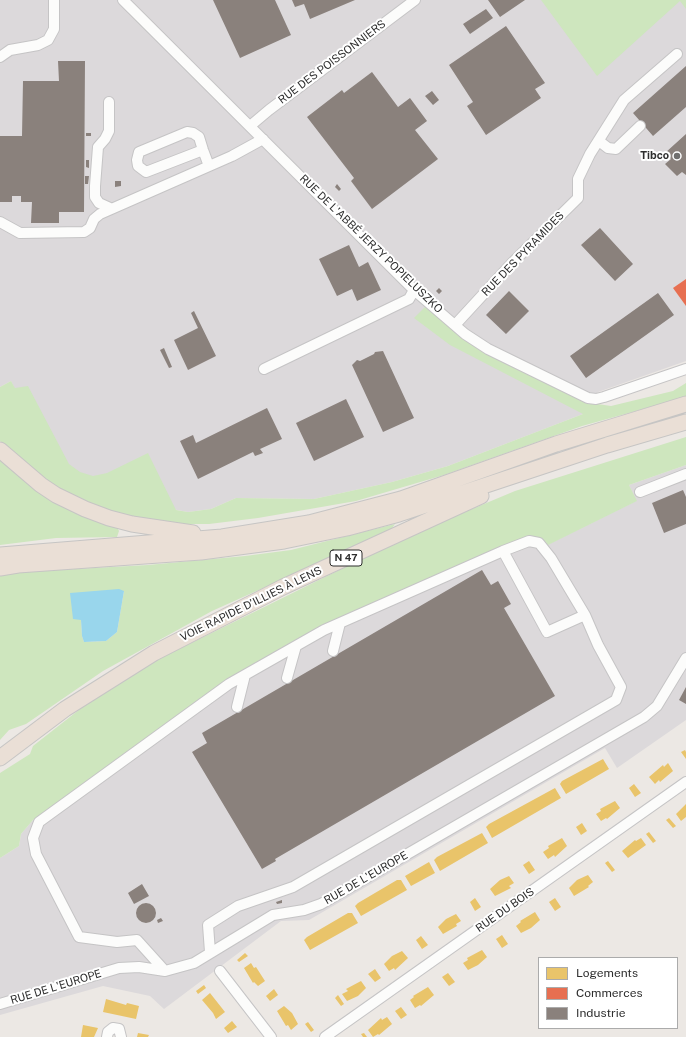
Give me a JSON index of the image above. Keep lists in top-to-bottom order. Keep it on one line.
{"streets":{"highway":["N 47","VOIE RAPIDE D’ILLIES À LENS"],"street":["RUE DES POISSONNIERS","RUE DE L'ABBÉ JERZY POPIELUSZKO","RUE DES PYRAMIDES","RUE DE L'EUROPE","RUE DU BOIS"]},"crossings":[["RUE DES POISSONNIERS","RUE DE L'ABBÉ JERZY POPIELUSZKO"],["RUE DE L'ABBÉ JERZY POPIELUSZKO","RUE DES PYRAMIDES"],["N 47","VOIE RAPIDE D’ILLIES À LENS"]],"places":["Tibco"],"legend":["Logements","Commerces","Industrie"]}
